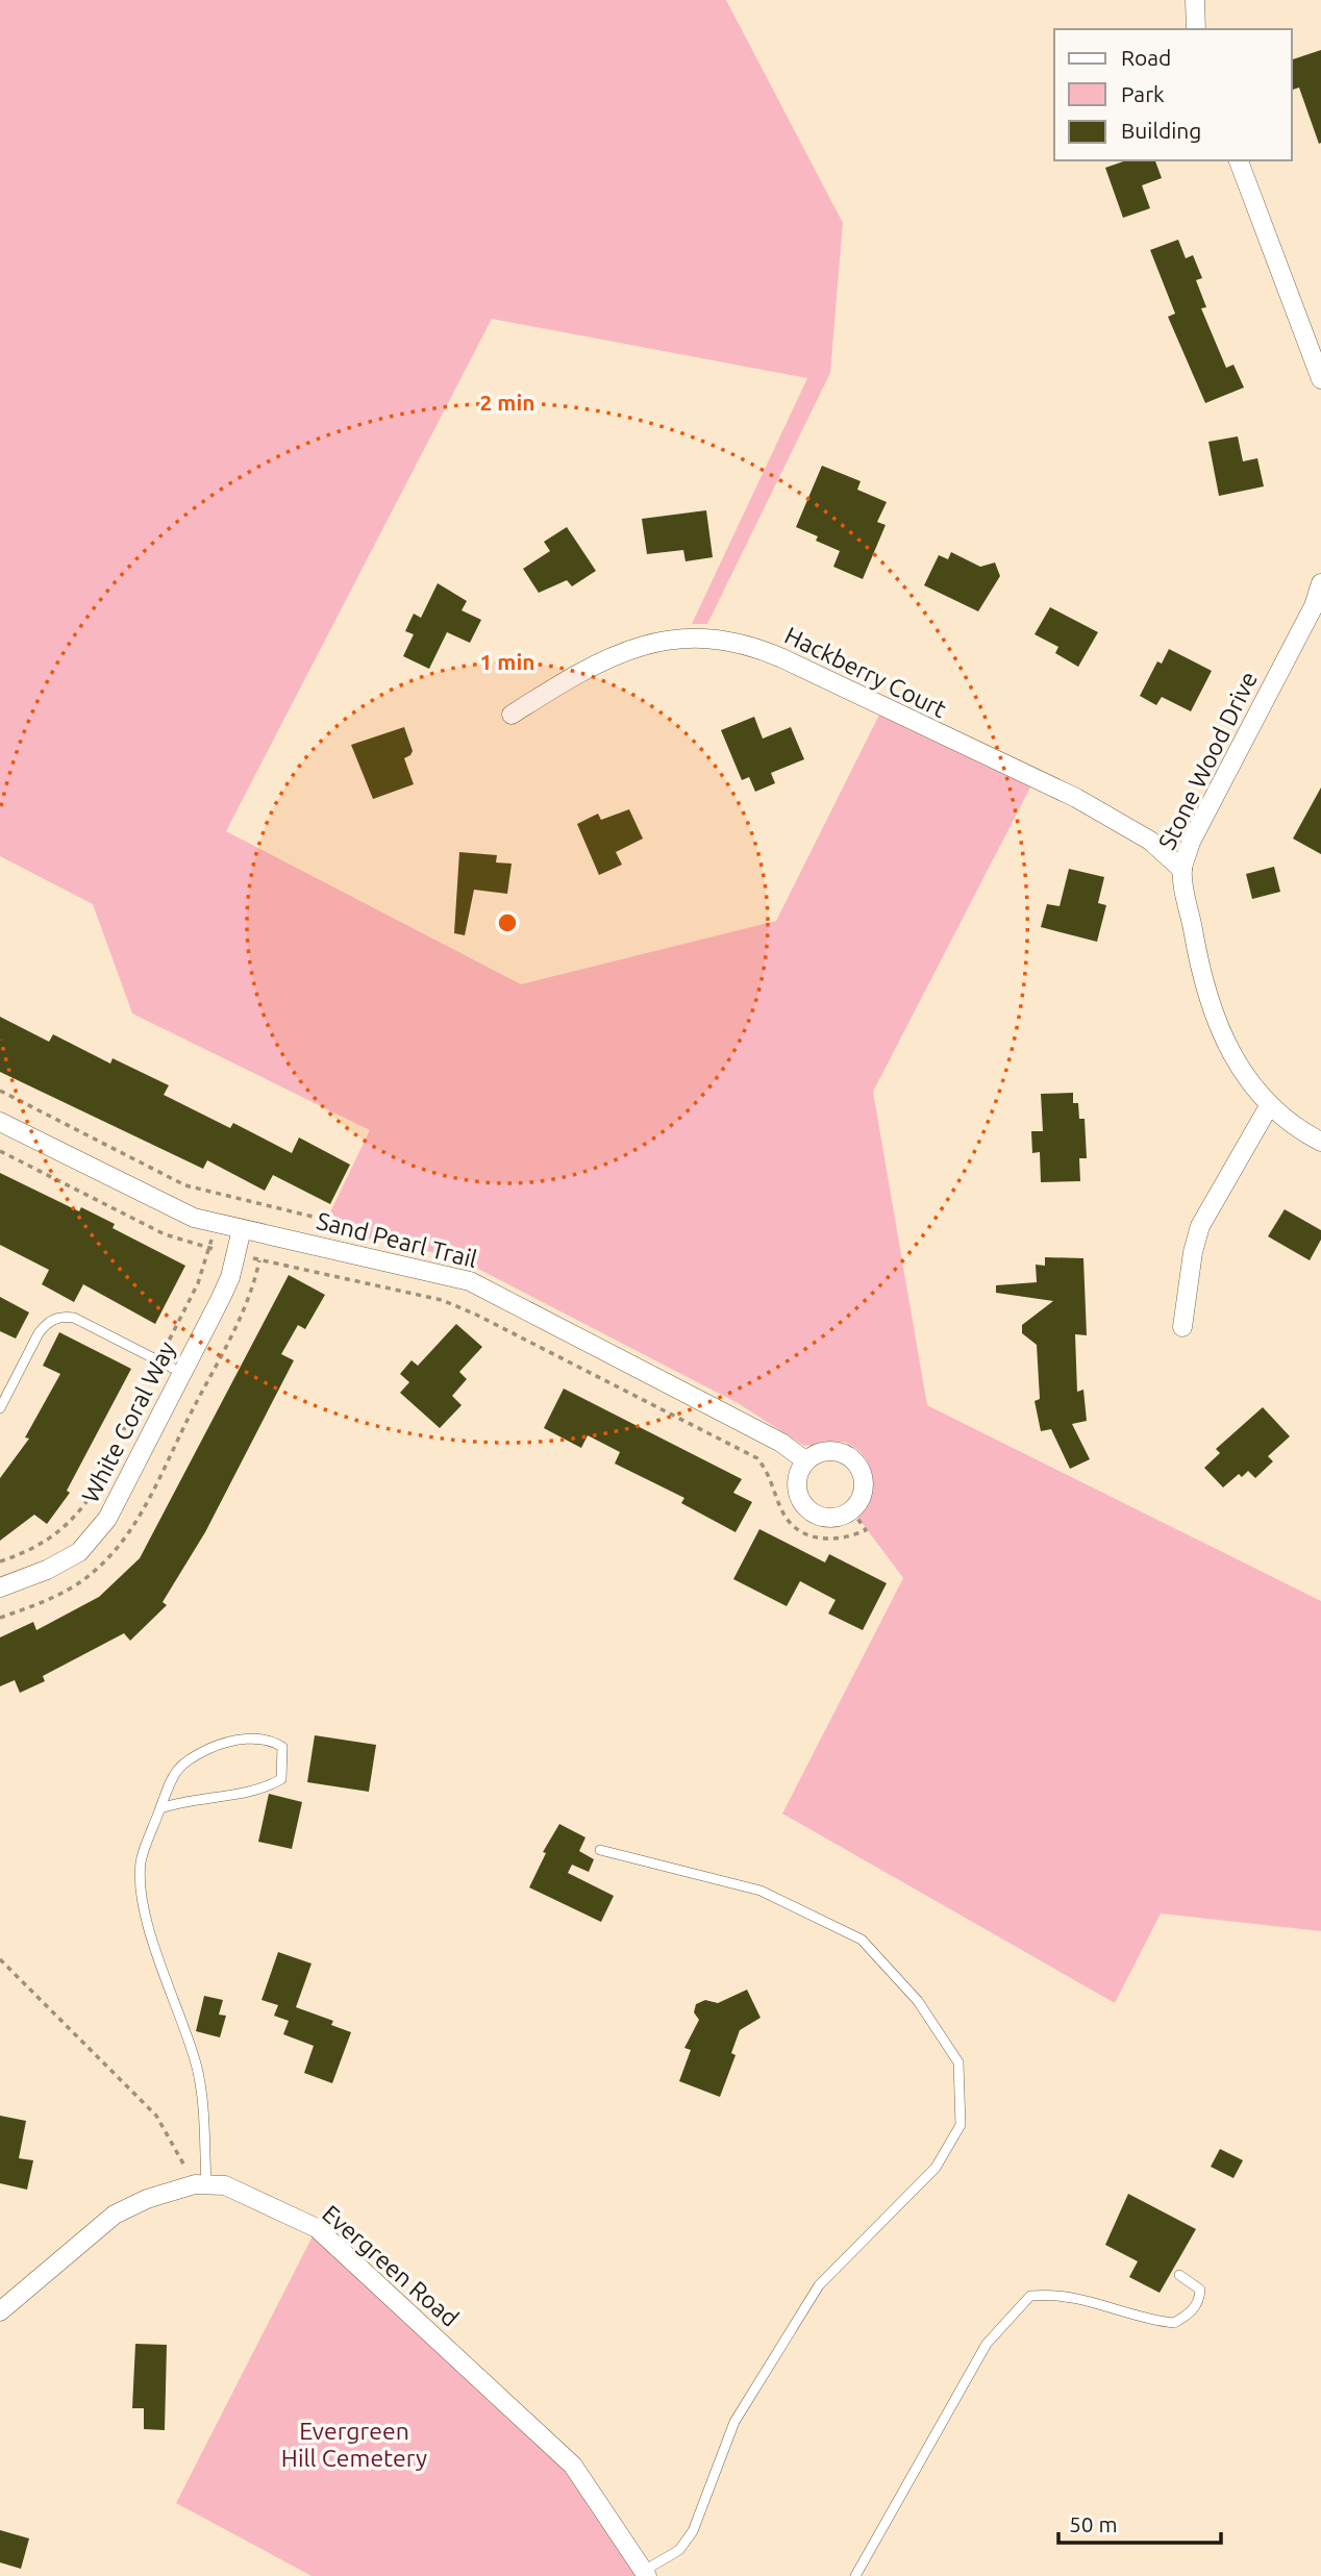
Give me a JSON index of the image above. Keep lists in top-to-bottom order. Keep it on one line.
{"streets":{"street":["Hackberry Court","Stone Wood Drive","Sand Pearl Trail","White Coral Way","Evergreen Road"]},"crossings":[["Hackberry Court","Stone Wood Drive"],["Sand Pearl Trail","White Coral Way"]],"parks":["Evergreen Hill Cemetery"],"legend":["Road","Park","Building"],"scale_bar":"50 m","rings":["2 min","1 min"]}
